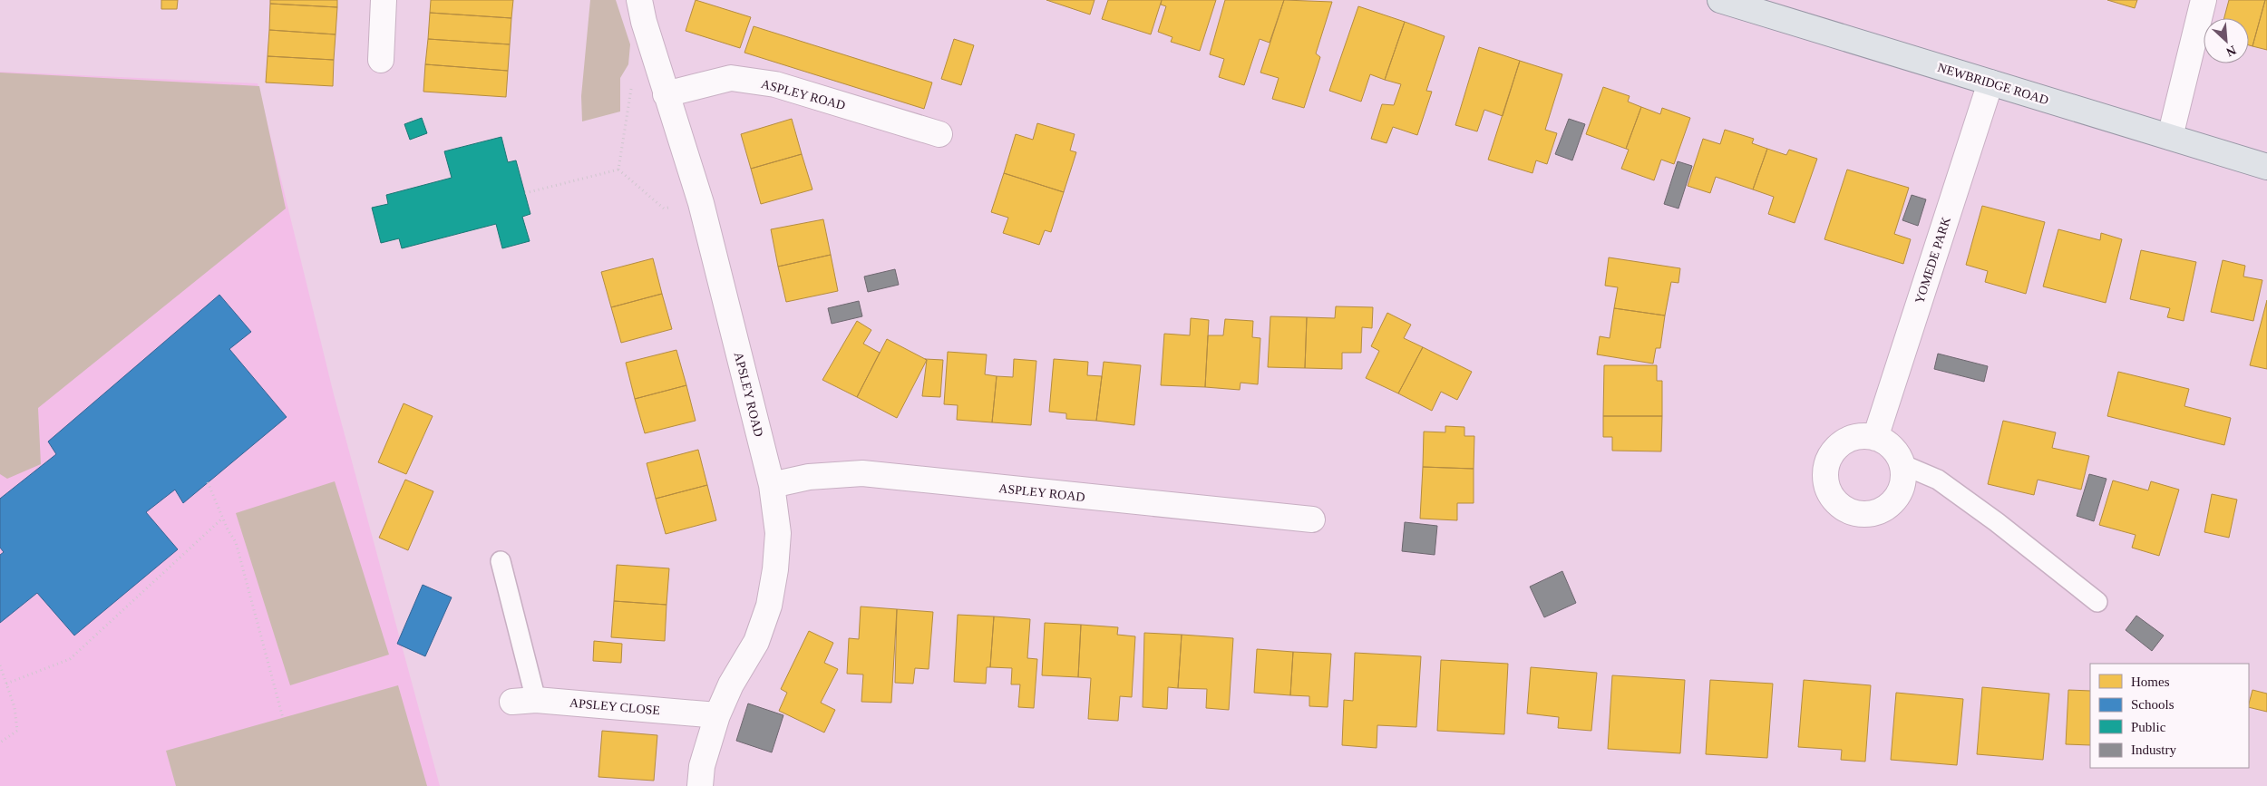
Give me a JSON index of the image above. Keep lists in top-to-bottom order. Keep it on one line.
{"streets":{"main road":["NEWBRIDGE ROAD"],"street":["ASPLEY ROAD","YOMEDE PARK","APSLEY ROAD","APSLEY CLOSE"]},"crossings":[["NEWBRIDGE ROAD","YOMEDE PARK"],["ASPLEY ROAD","APSLEY ROAD"],["APSLEY ROAD","APSLEY CLOSE"]],"legend":["Homes","Schools","Public","Industry"],"north":"bottom right"}
